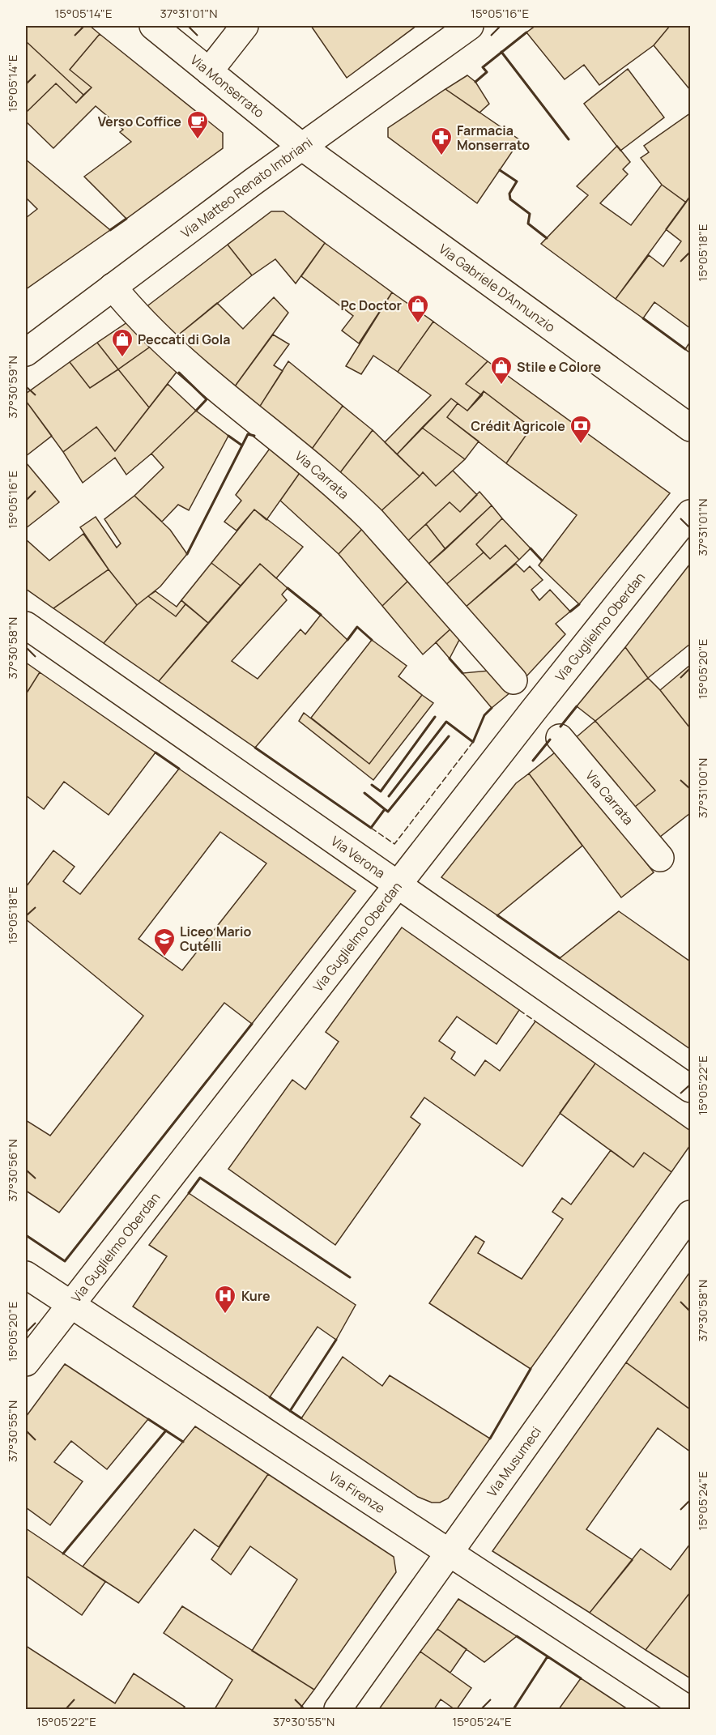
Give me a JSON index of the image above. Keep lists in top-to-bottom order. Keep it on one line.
{"streets":{"street":["Via Monserrato","Via Matteo Renato Imbriani","Via Gabriele D'Annunzio","Via Carrata","Via Guglielmo Oberdan","Via Verona","Via Musumeci","Via Firenze"]},"crossings":[["Via Monserrato","Via Matteo Renato Imbriani"],["Via Monserrato","Via Gabriele D'Annunzio"],["Via Matteo Renato Imbriani","Via Gabriele D'Annunzio"],["Via Matteo Renato Imbriani","Via Carrata"],["Via Guglielmo Oberdan","Via Verona"],["Via Guglielmo Oberdan","Via Firenze"],["Via Musumeci","Via Firenze"]],"places":{"cafe":["Verso Coffice"],"pharmacy":["Farmacia Monserrato"],"shop":["Pc Doctor","Peccati di Gola","Stile e Colore"],"bank":["Crédit Agricole"],"school or university":["Liceo Mario Cutelli"],"hospital":["Kure"]},"coordinates":["15°05'14\"E","37°31'01\"N","15°05'16\"E","15°05'18\"E","37°30'59\"N","37°30'58\"N","15°05'20\"E","37°31'00\"N","15°05'22\"E","37°30'56\"N","37°30'55\"N","15°05'24\"E"]}
